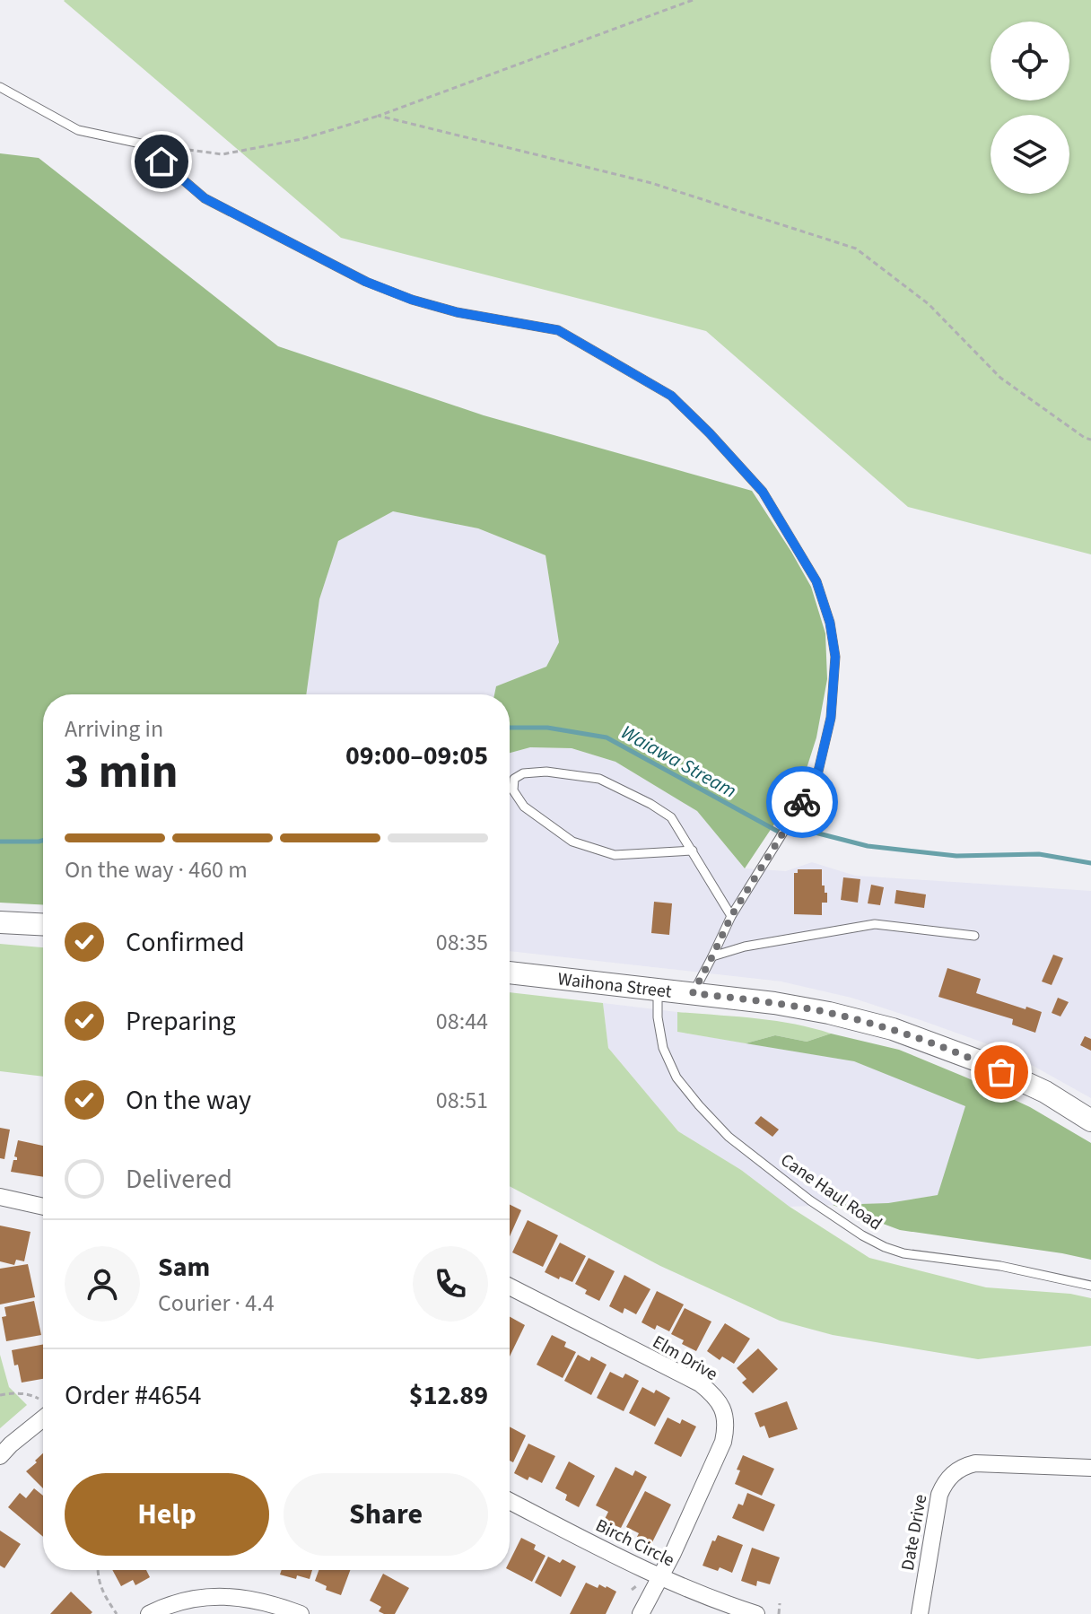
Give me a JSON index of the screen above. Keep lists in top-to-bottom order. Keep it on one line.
{"streets":{"street":["Waihona Street","Elm Drive","Date Drive","Birch Circle"],"lane":["Cane Haul Road"]},"crossings":[["Waihona Street","Cane Haul Road"],["Elm Drive","Birch Circle"]],"water":["Waiawa Stream"],"page":{"heading":["3 min","Arriving in","09:00–09:05"],"panel":["Sam","Courier · 4.4","Order #4654","$12.89"],"bar":"On the way · 460 m","list":[["Confirmed","08:35"],["Preparing","08:44"],["On the way","08:51"],"Delivered"],"buttons":["Help","Share"]}}
